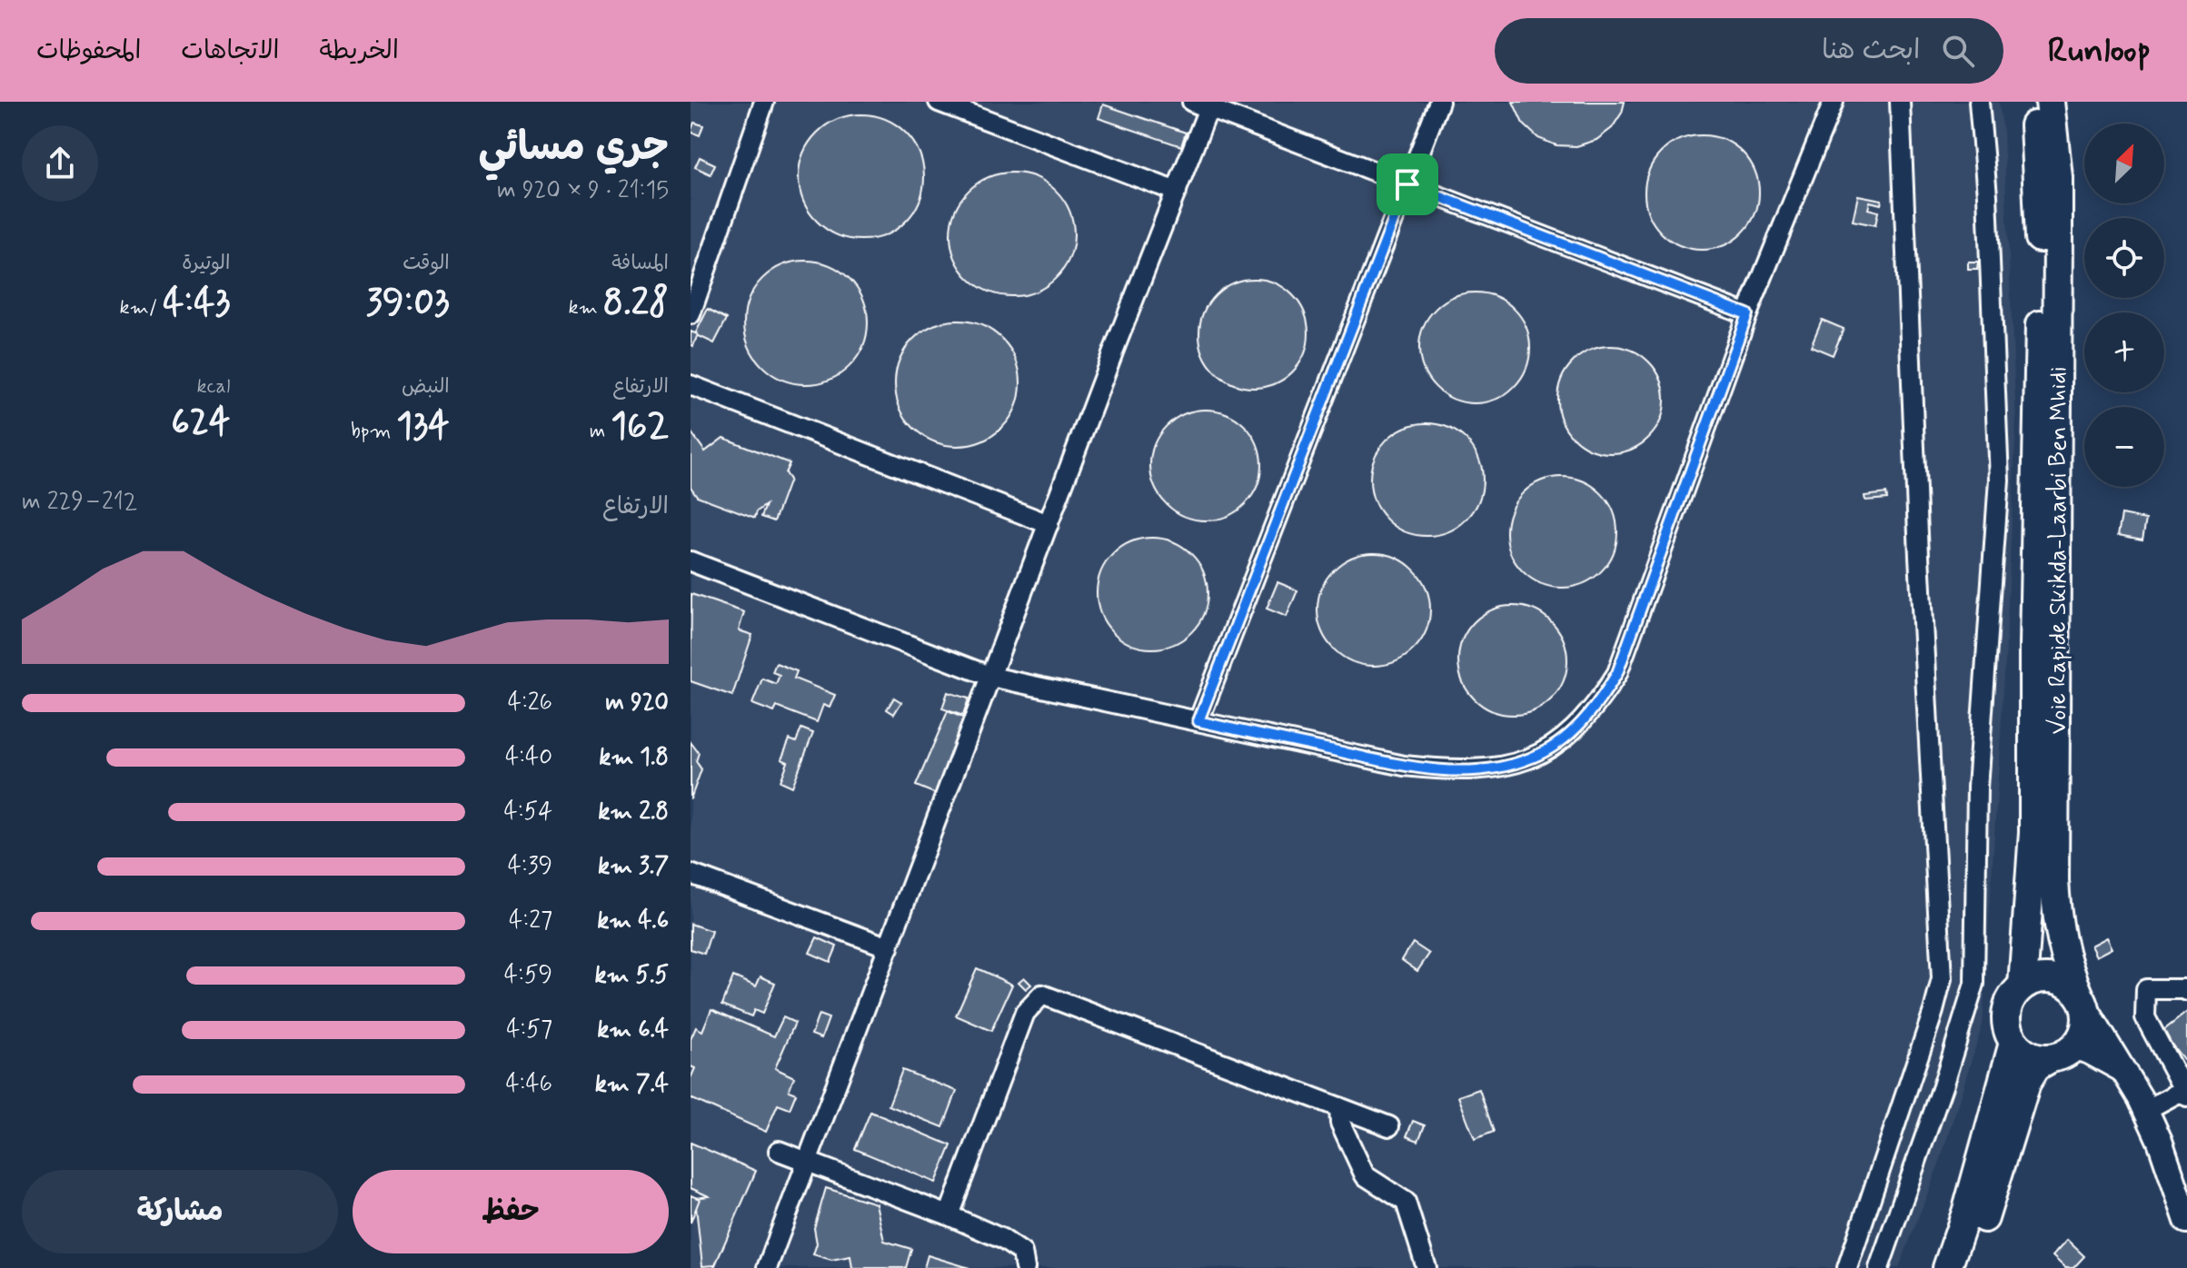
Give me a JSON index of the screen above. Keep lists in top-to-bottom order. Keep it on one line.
{"streets":{"highway":["Voie Rapide Skikda-Laarbi Ben Mhidi"]},"north":"top right","page":{"header":"Runloop","search":"ابحث هنا","nav":["الخريطة","الاتجاهات","المحفوظات"],"heading":["جري مسائي","21:15 · 9 × 920 m"],"map_buttons":["+","−"],"stats":[["المسافة","8.28 km"],["الوقت","39:03"],["الوتيرة","4:43 /km"],["الارتفاع","162 m"],["النبض","134 bpm"],["kcal","624"]],"chart":["الارتفاع","212–229 m"],"list":[{"name":"920 m","note":"4:26"},{"name":"1.8 km","note":"4:40"},{"name":"2.8 km","note":"4:54"},{"name":"3.7 km","note":"4:39"},{"name":"4.6 km","note":"4:27"},{"name":"5.5 km","note":"4:59"},{"name":"6.4 km","note":"4:57"},{"name":"7.4 km","note":"4:46"}],"buttons":["حفظ","مشاركة"]}}
